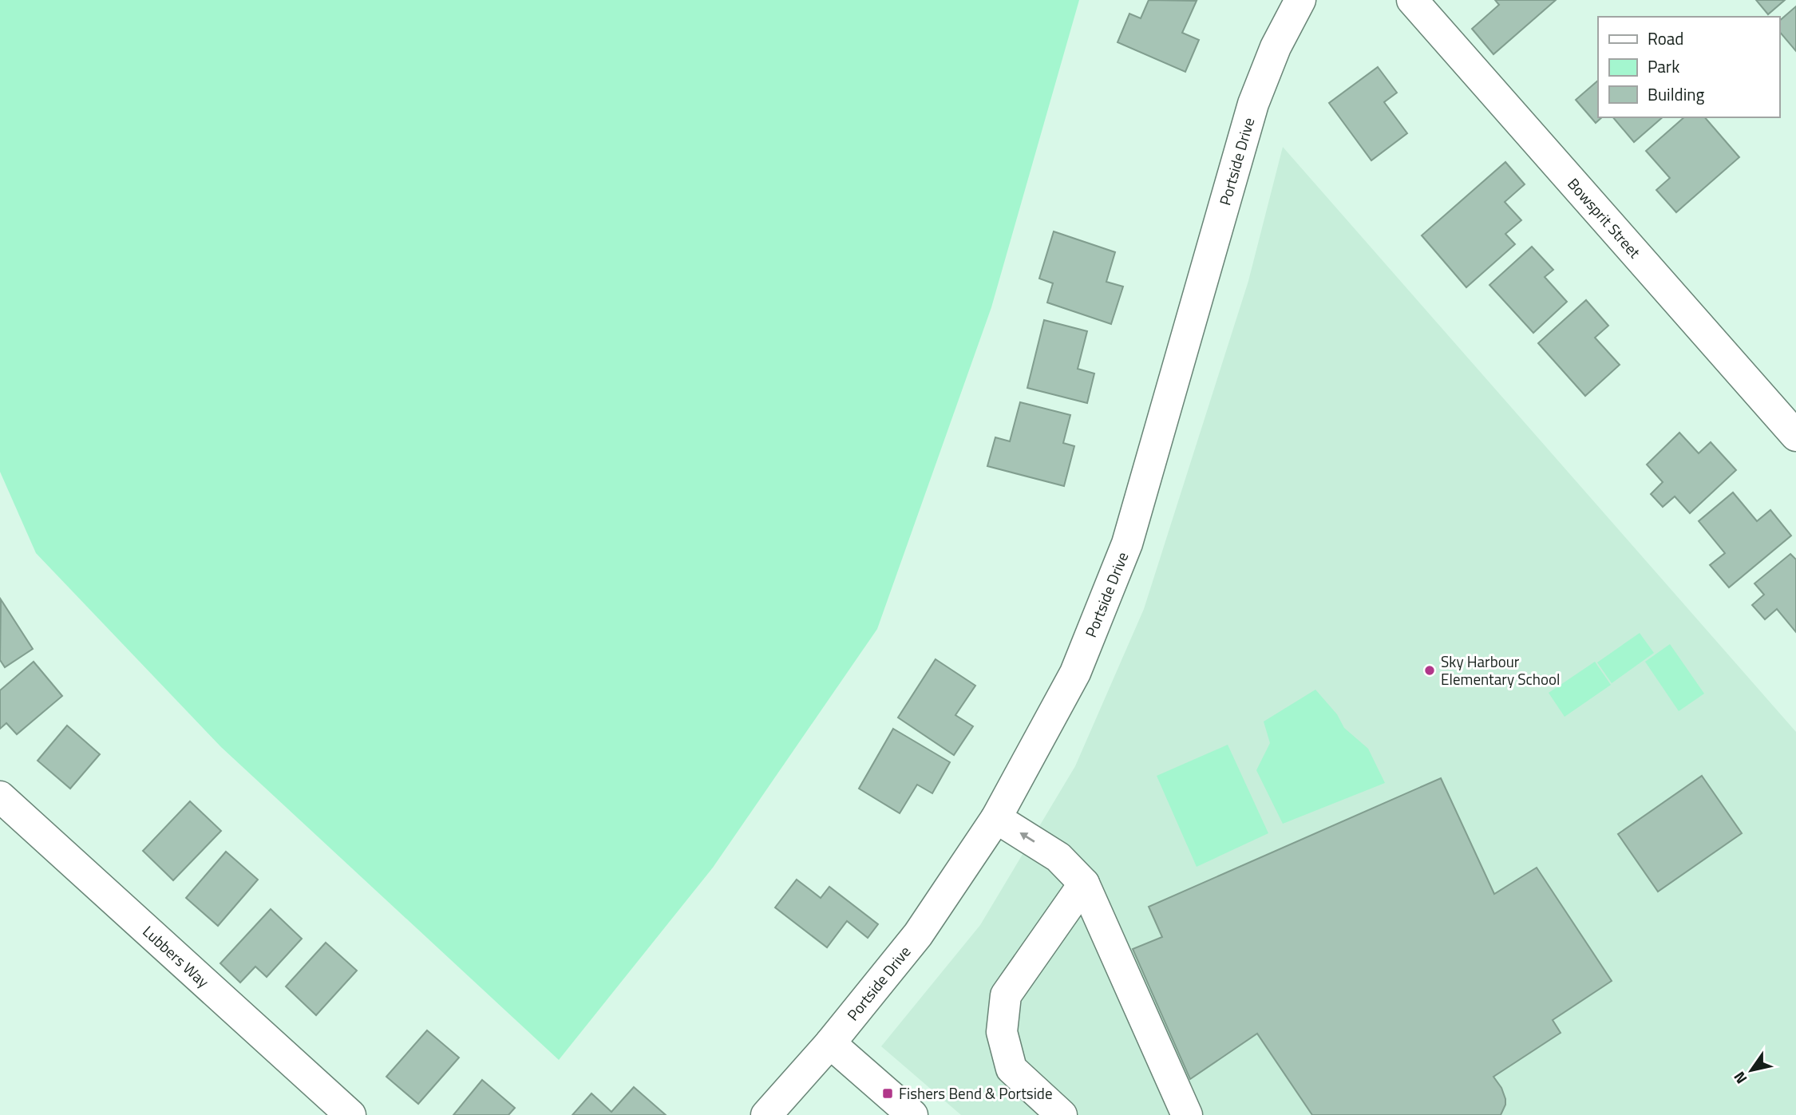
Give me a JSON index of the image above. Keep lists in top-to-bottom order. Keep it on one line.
{"streets":{"street":["Portside Drive","Bowsprit Street","Lubbers Way"]},"places":{"other":["Sky Harbour Elementary School"],"transit":["Fishers Bend & Portside"]},"legend":["Road","Park","Building"],"north":"bottom left"}
